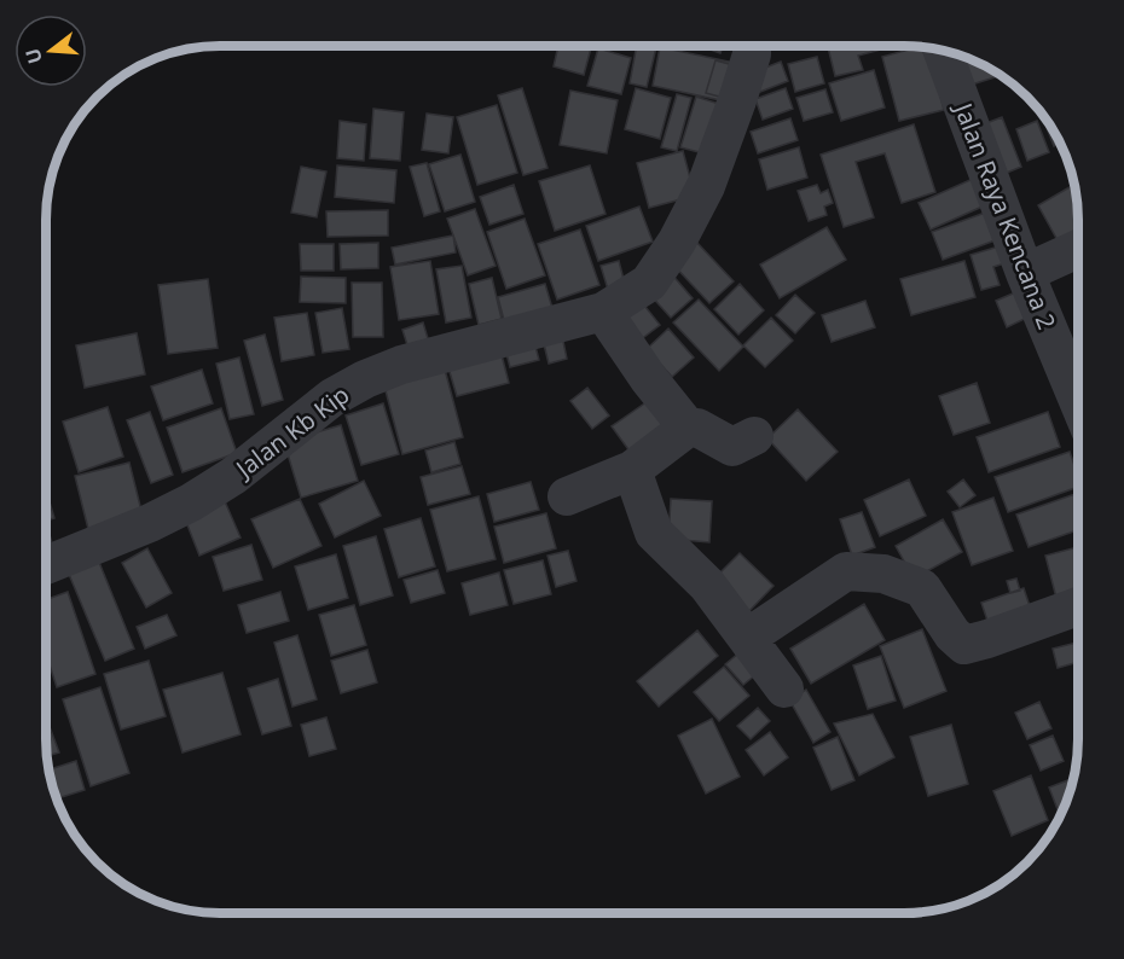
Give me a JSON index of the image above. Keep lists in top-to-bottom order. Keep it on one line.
{"streets":{"street":["Jalan Raya Kencana 2","Jalan Kb Kip"]},"north":"left"}
